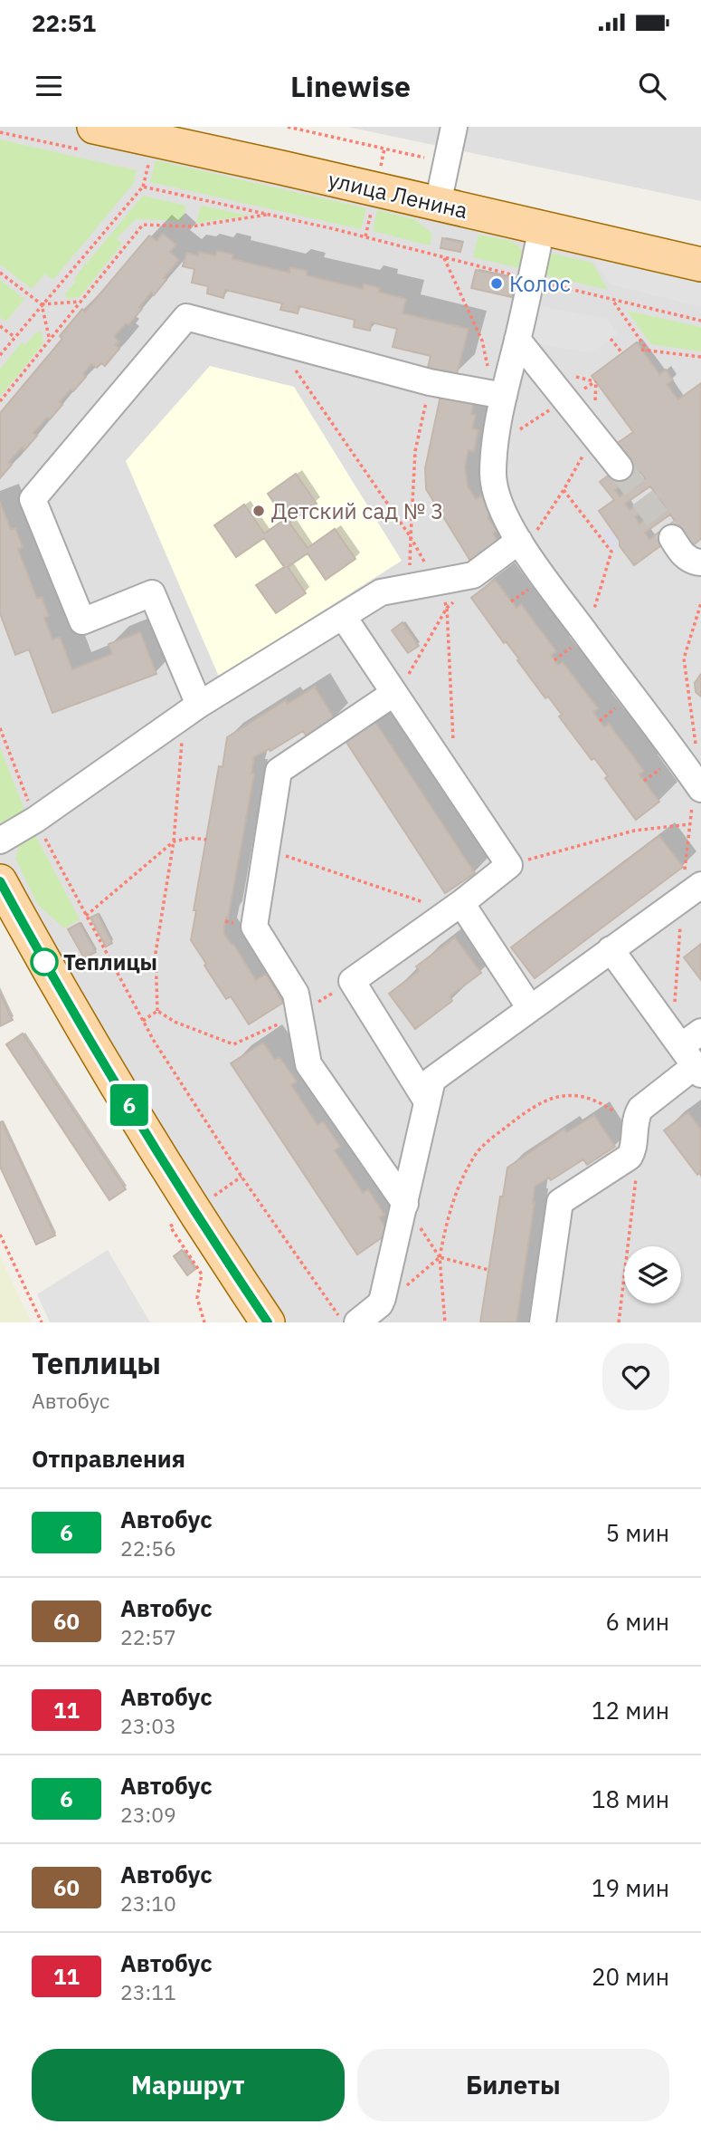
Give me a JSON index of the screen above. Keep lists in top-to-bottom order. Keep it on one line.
{"streets":{"main road":["улица Ленина"]},"places":["Колос","Детский сад № 3","Теплицы"],"lines":["bus line 6"],"page":{"status":"22:51","header":"Linewise","on_map":"6","heading":[["Теплицы","Автобус"],"Отправления"],"list":[{"mark":"6","name":"Автобус","note":"22:56","value":"5 мин"},{"mark":"60","name":"Автобус","note":"22:57","value":"6 мин"},{"mark":"11","name":"Автобус","note":"23:03","value":"12 мин"},{"mark":"6","name":"Автобус","note":"23:09","value":"18 мин"},{"mark":"60","name":"Автобус","note":"23:10","value":"19 мин"},{"mark":"11","name":"Автобус","note":"23:11","value":"20 мин"}],"buttons":["Маршрут","Билеты"]}}
